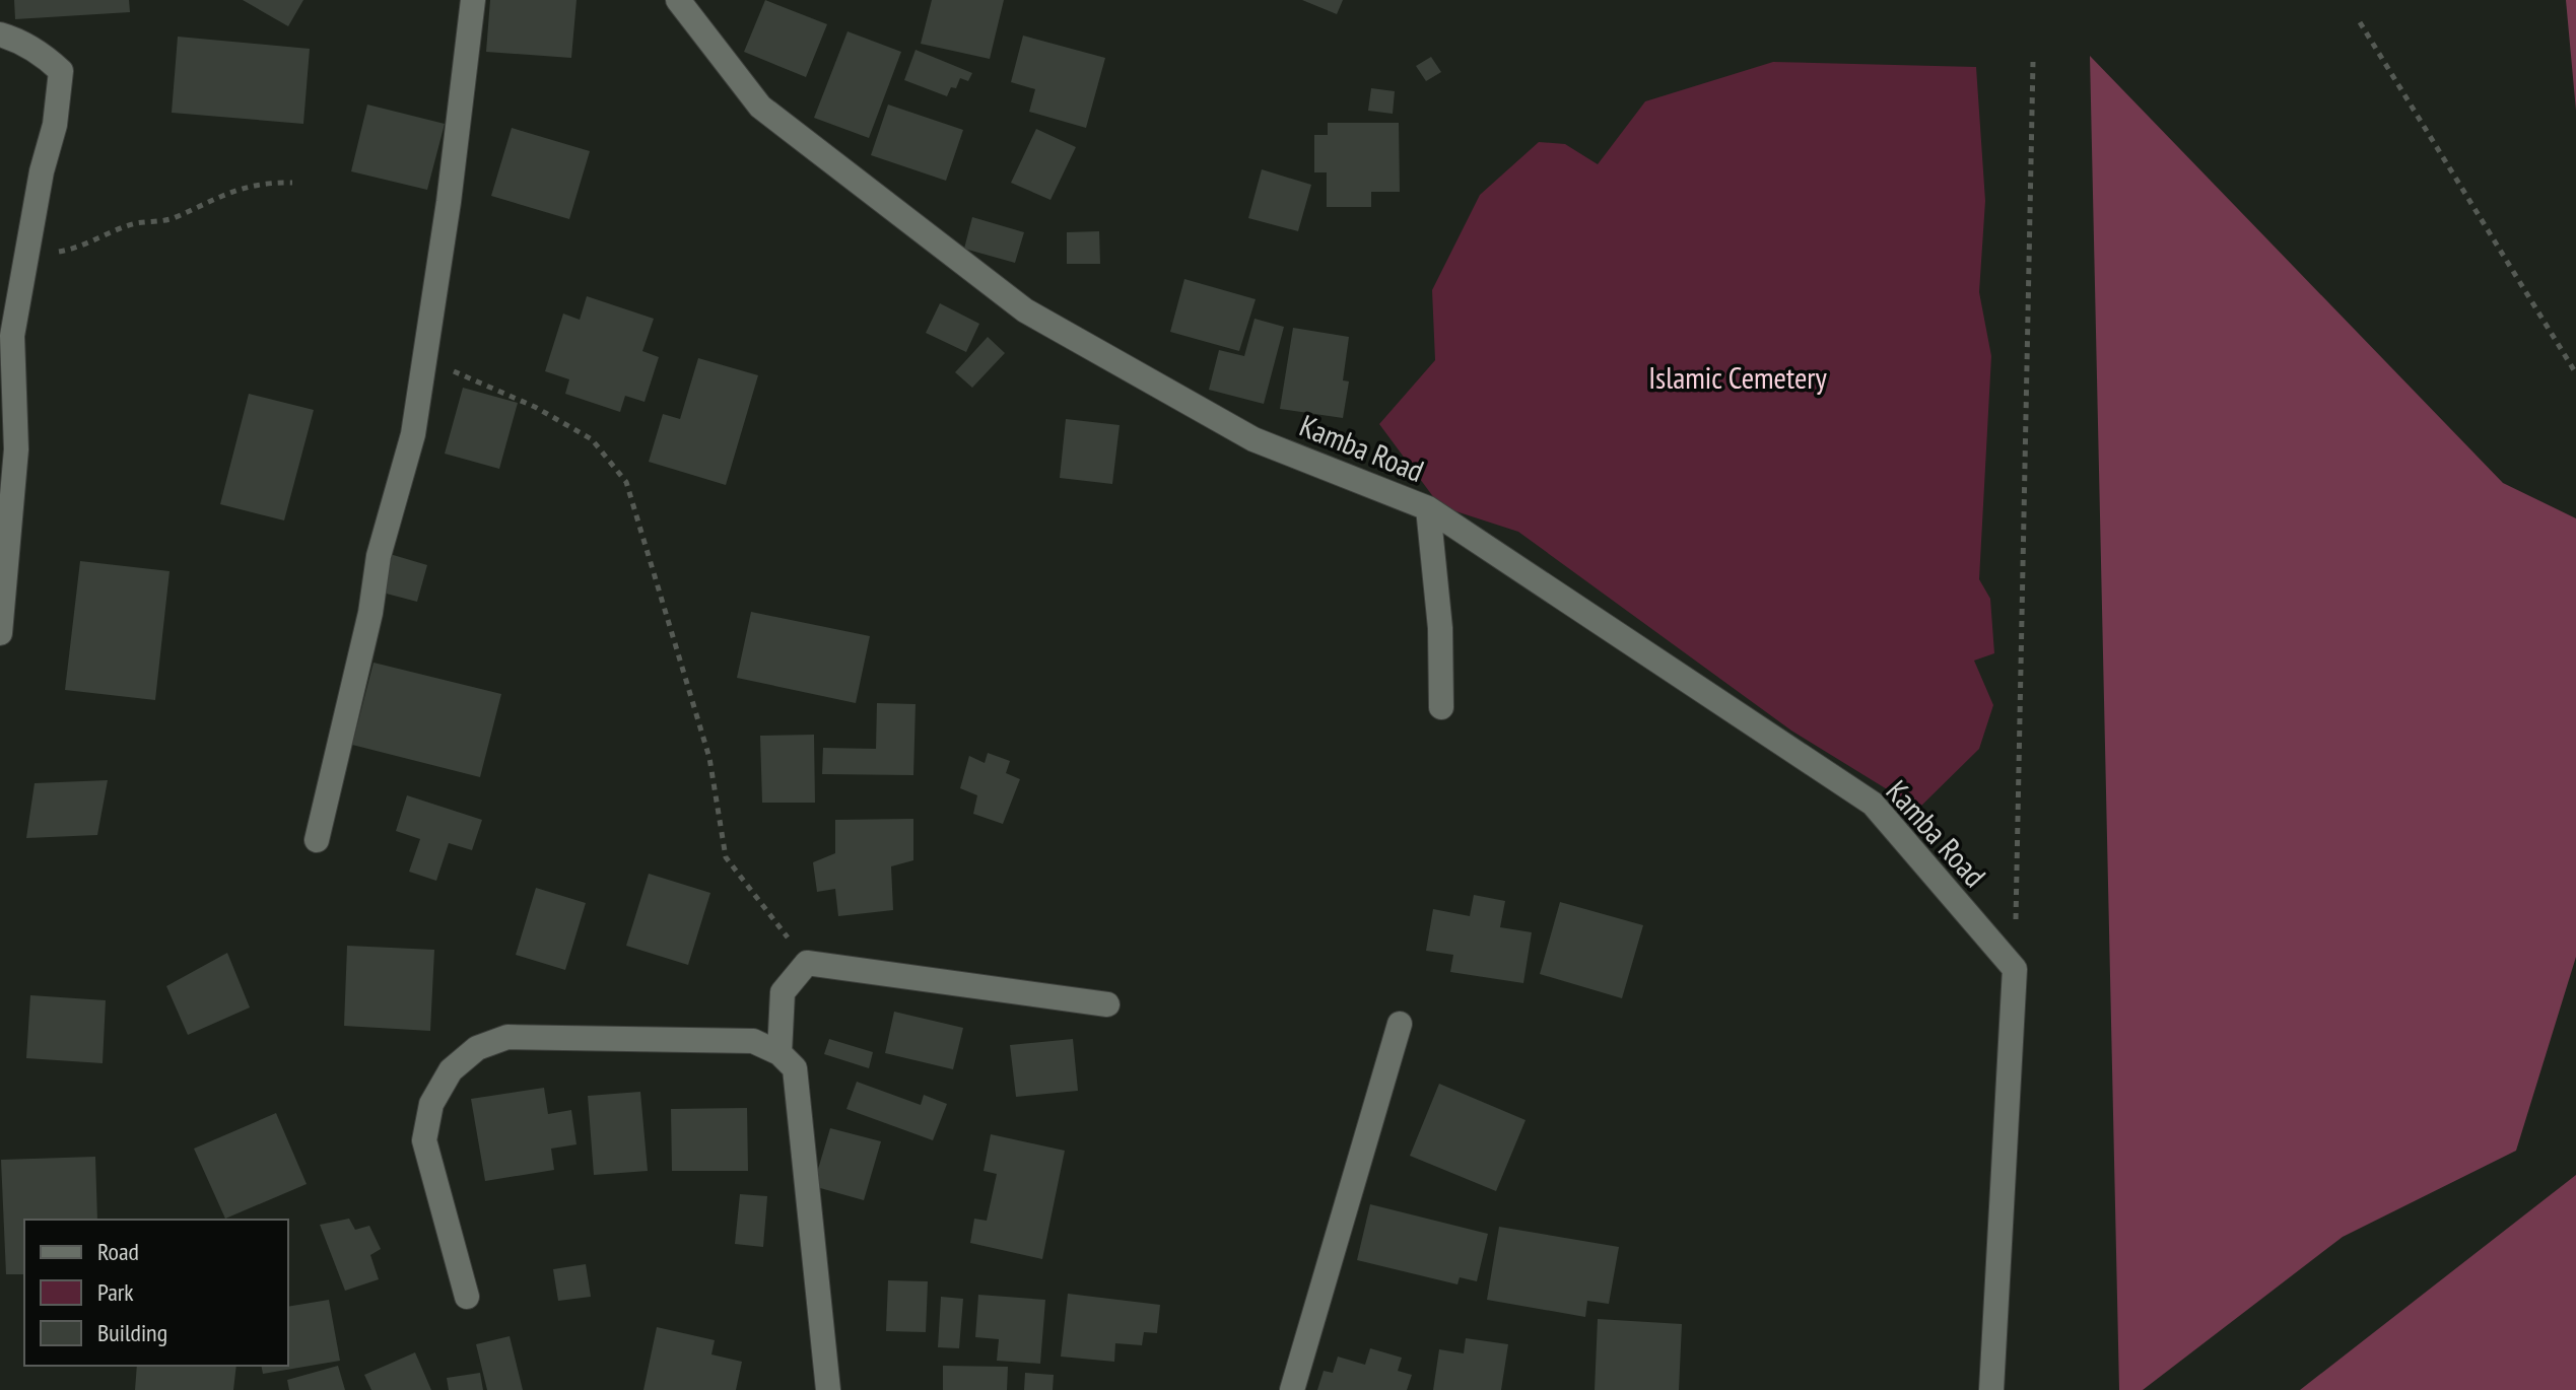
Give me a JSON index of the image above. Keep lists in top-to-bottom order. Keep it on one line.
{"streets":{"street":["Kamba Road"]},"parks":["Islamic Cemetery"],"legend":["Road","Park","Building"]}
